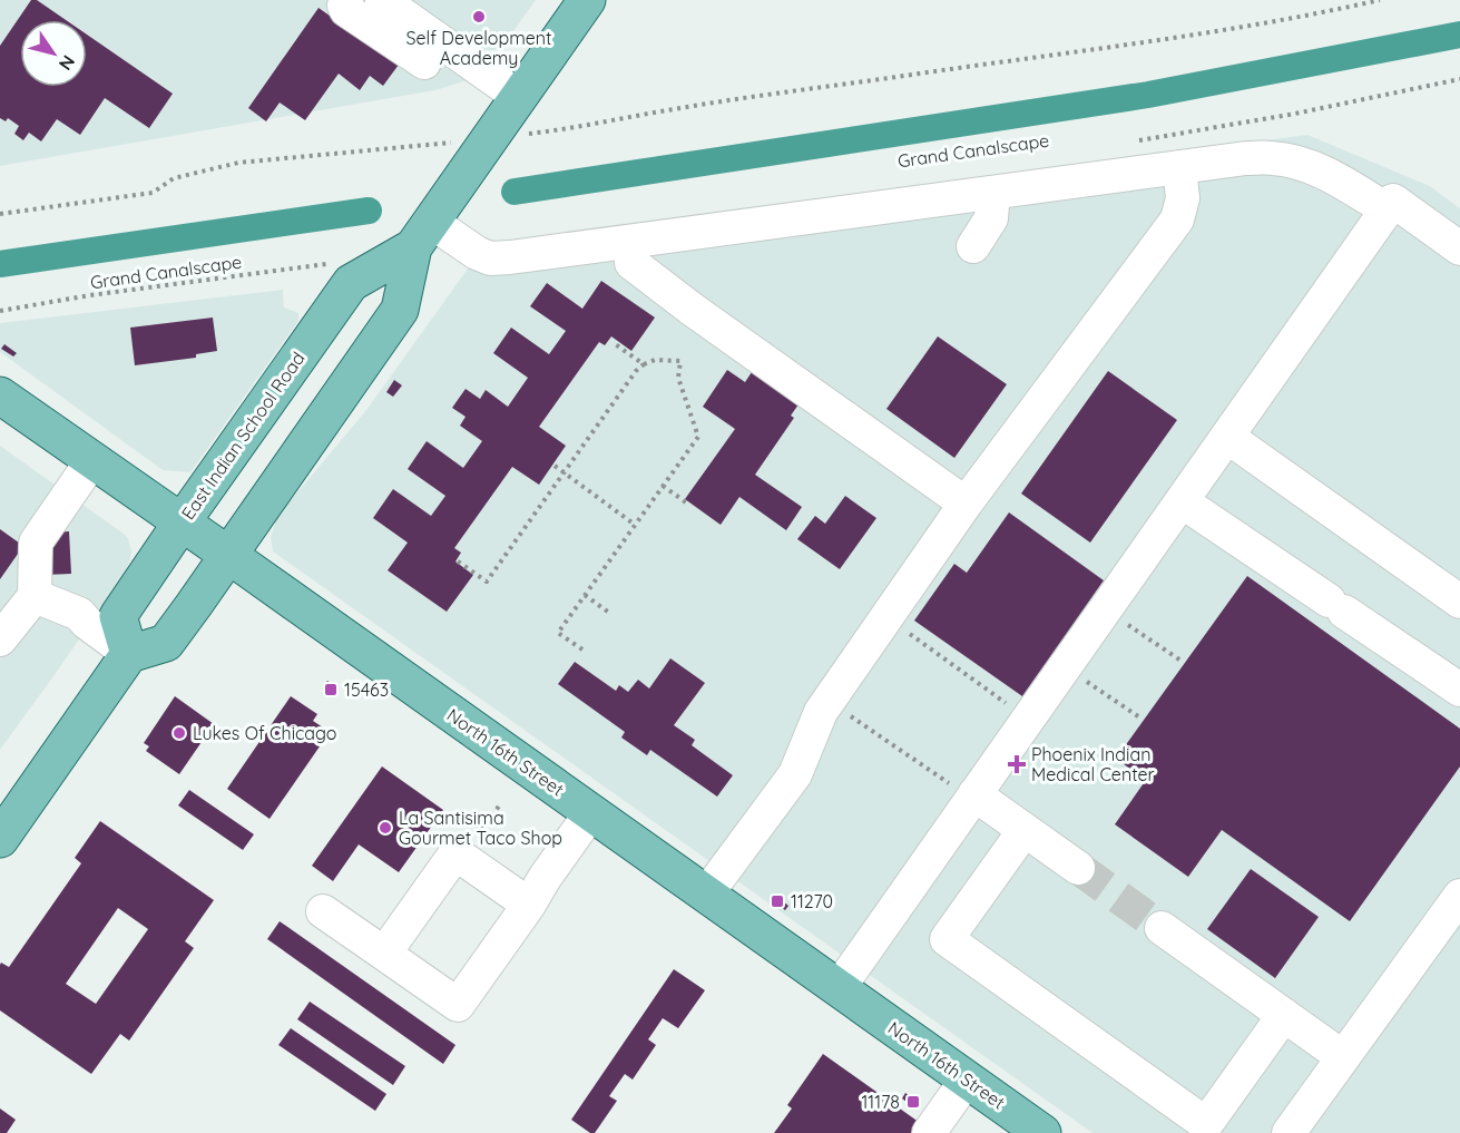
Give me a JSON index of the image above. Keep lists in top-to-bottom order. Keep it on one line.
{"streets":{"main road":["East Indian School Road","North 16th Street"],"path":["Grand Canalscape"]},"crossings":[["East Indian School Road","North 16th Street"]],"places":{"other":["Self Development Academy","Lukes Of Chicago","La Santisima Gourmet Taco Shop"],"transit":["15463","11270","11178"],"health":["Phoenix Indian Medical Center"]},"north":"bottom right"}
